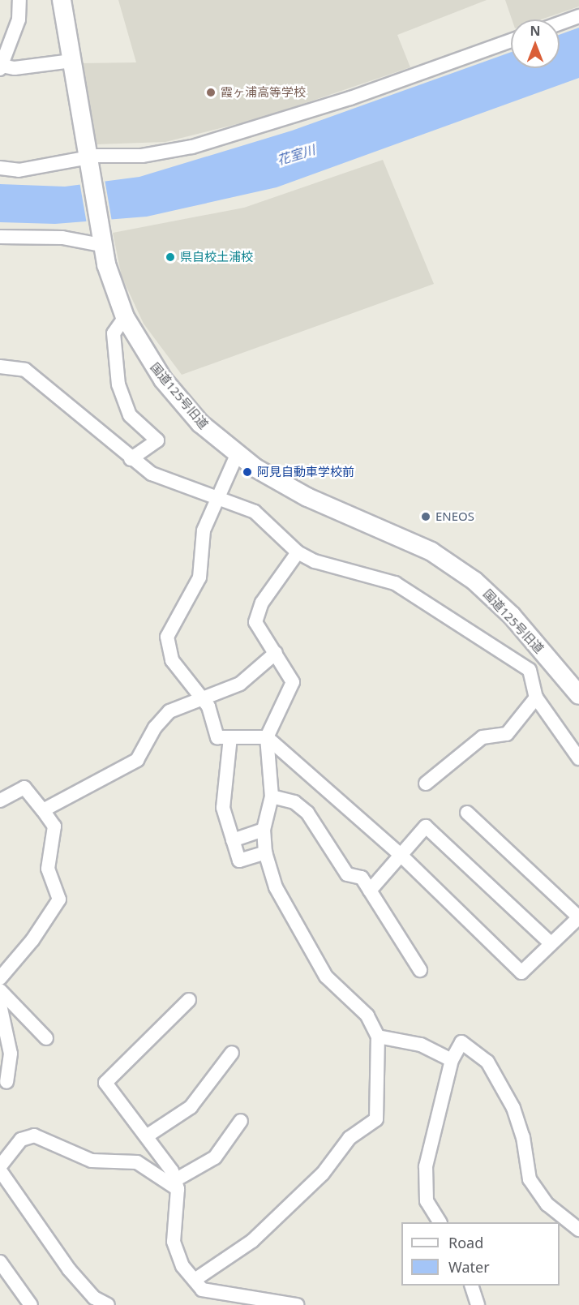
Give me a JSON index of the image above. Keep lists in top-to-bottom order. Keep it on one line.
{"streets":{"street":["国道125号旧道"]},"water":["花室川"],"places":["霞ヶ浦高等学校","県自校土浦校","阿見自動車学校前","ENEOS"],"legend":["Road","Water"],"north":"top"}
